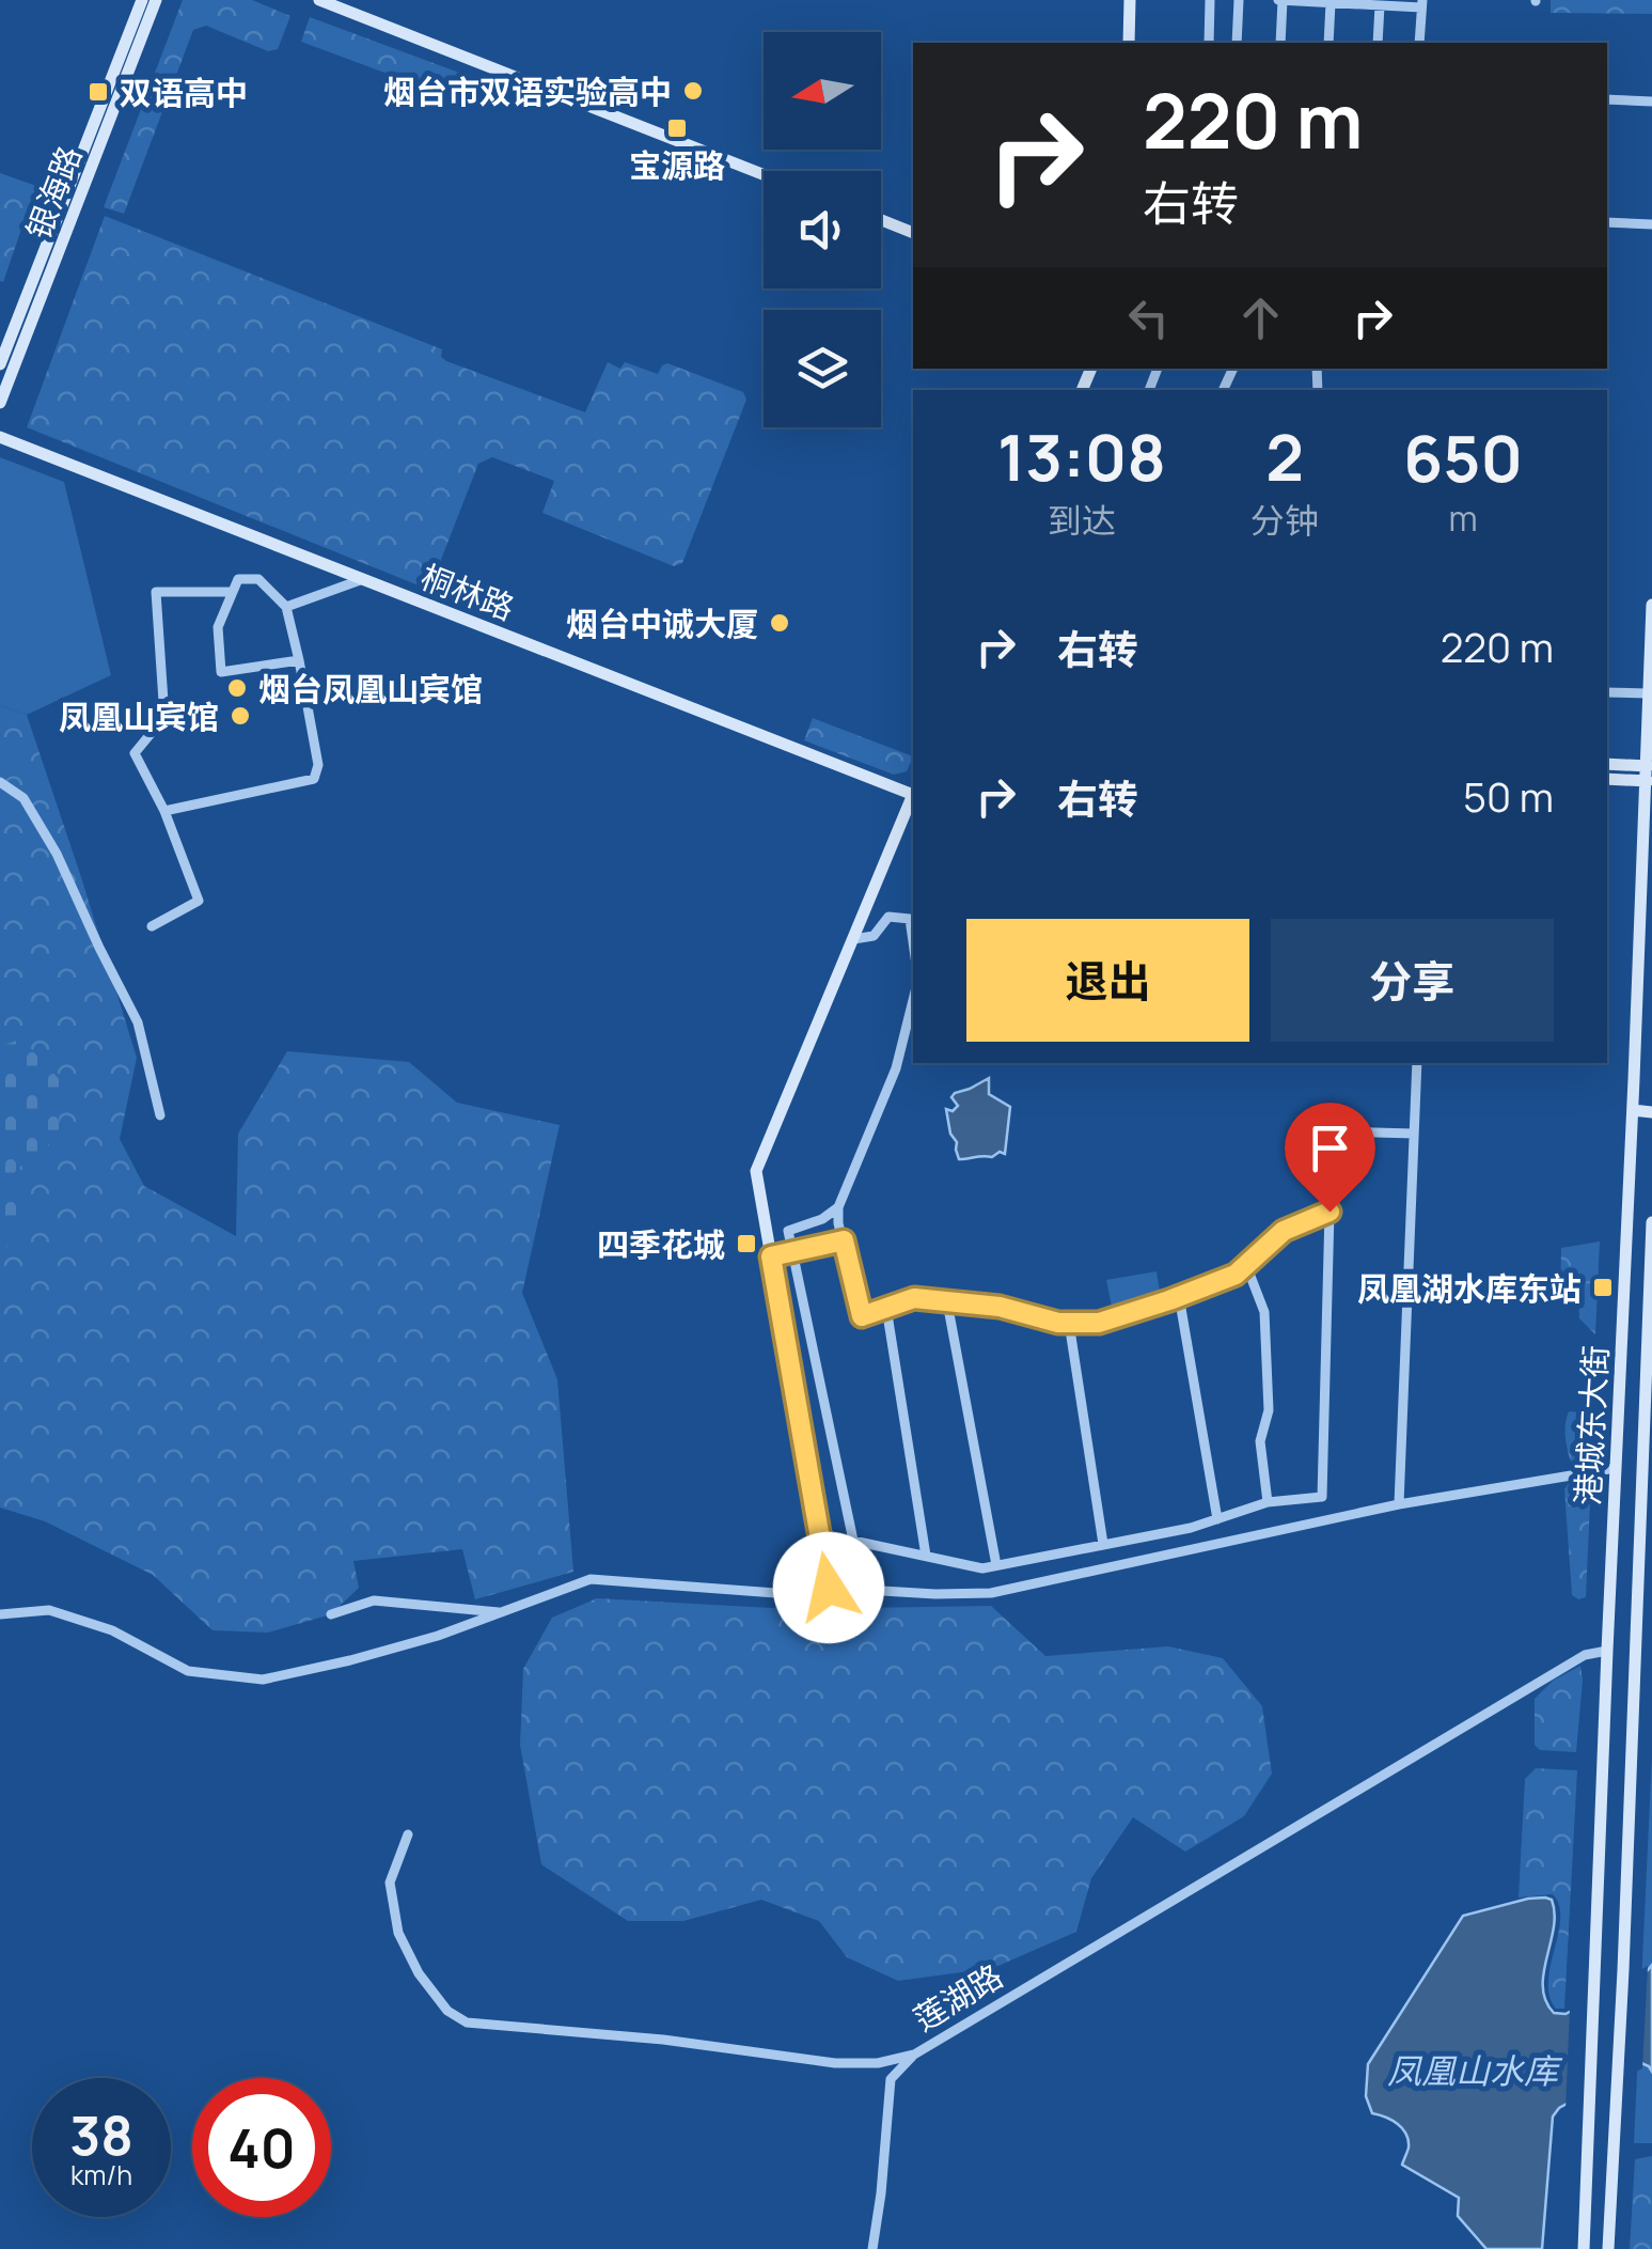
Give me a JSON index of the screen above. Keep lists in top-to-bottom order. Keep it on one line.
{"streets":{"main road":["银海路","桐林路","港城东大街"],"street":["莲湖路"]},"crossings":[["港城东大街","莲湖路"]],"water":["凤凰山水库"],"places":{"other":["烟台市双语实验高中","烟台中诚大厦","烟台凤凰山宾馆","凤凰山宾馆"],"transit":["双语高中","宝源路","四季花城","凤凰湖水库东站"]},"north":"left","page":{"turn":["220 m","右转"],"eta":["13:08","到达","2","分钟","650","m"],"list":[{"name":"右转","value":"220 m"},{"name":"右转","value":"50 m"}],"buttons":["退出","分享"],"speed":"38 km/h","limit":"40"}}
